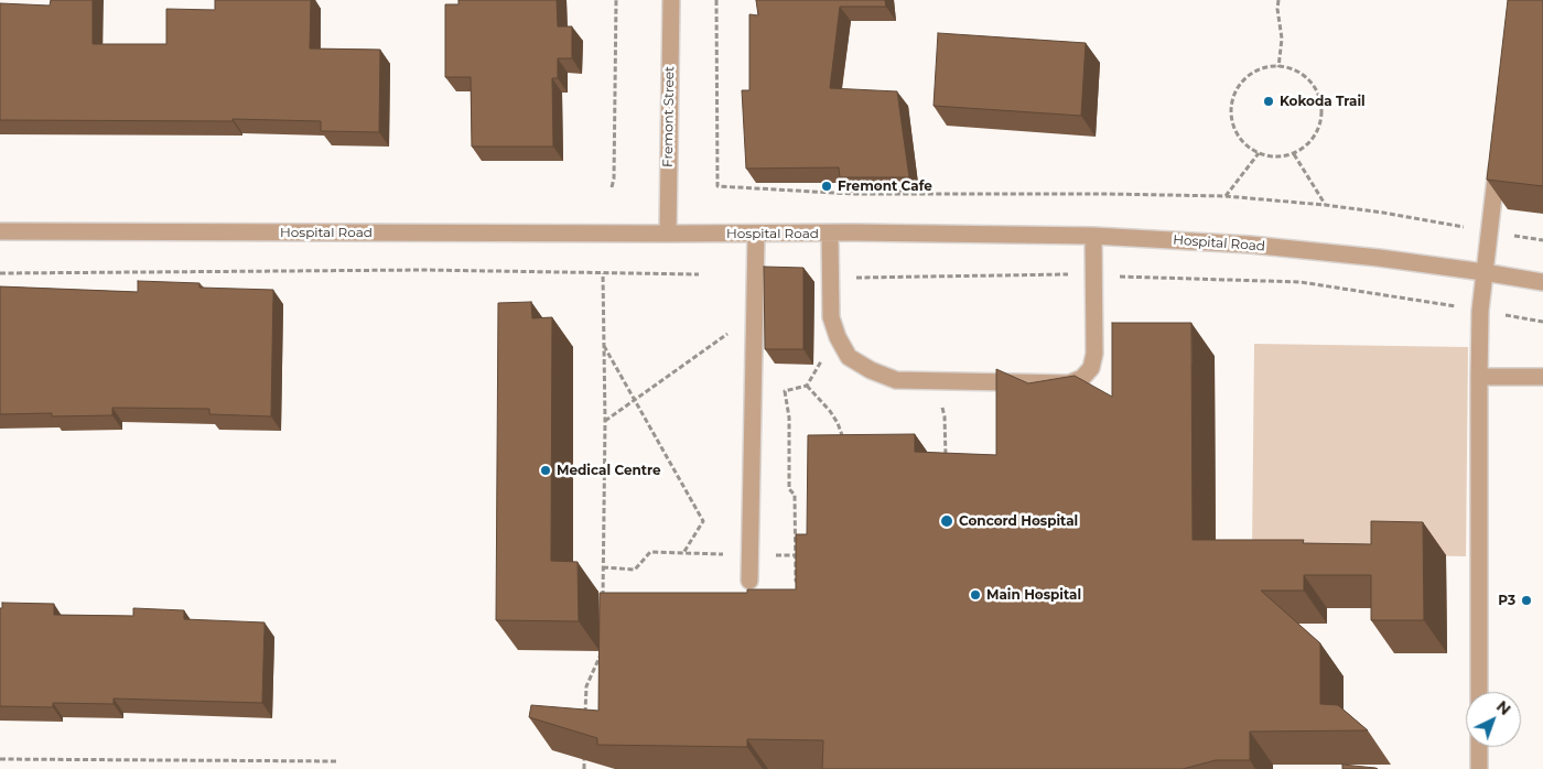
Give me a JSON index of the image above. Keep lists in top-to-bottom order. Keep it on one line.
{"streets":{"street":["Fremont Street","Hospital Road"]},"crossings":[["Fremont Street","Hospital Road"]],"places":["Kokoda Trail","Fremont Cafe","Medical Centre","Concord Hospital","Main Hospital","P3"],"north":"top right"}
